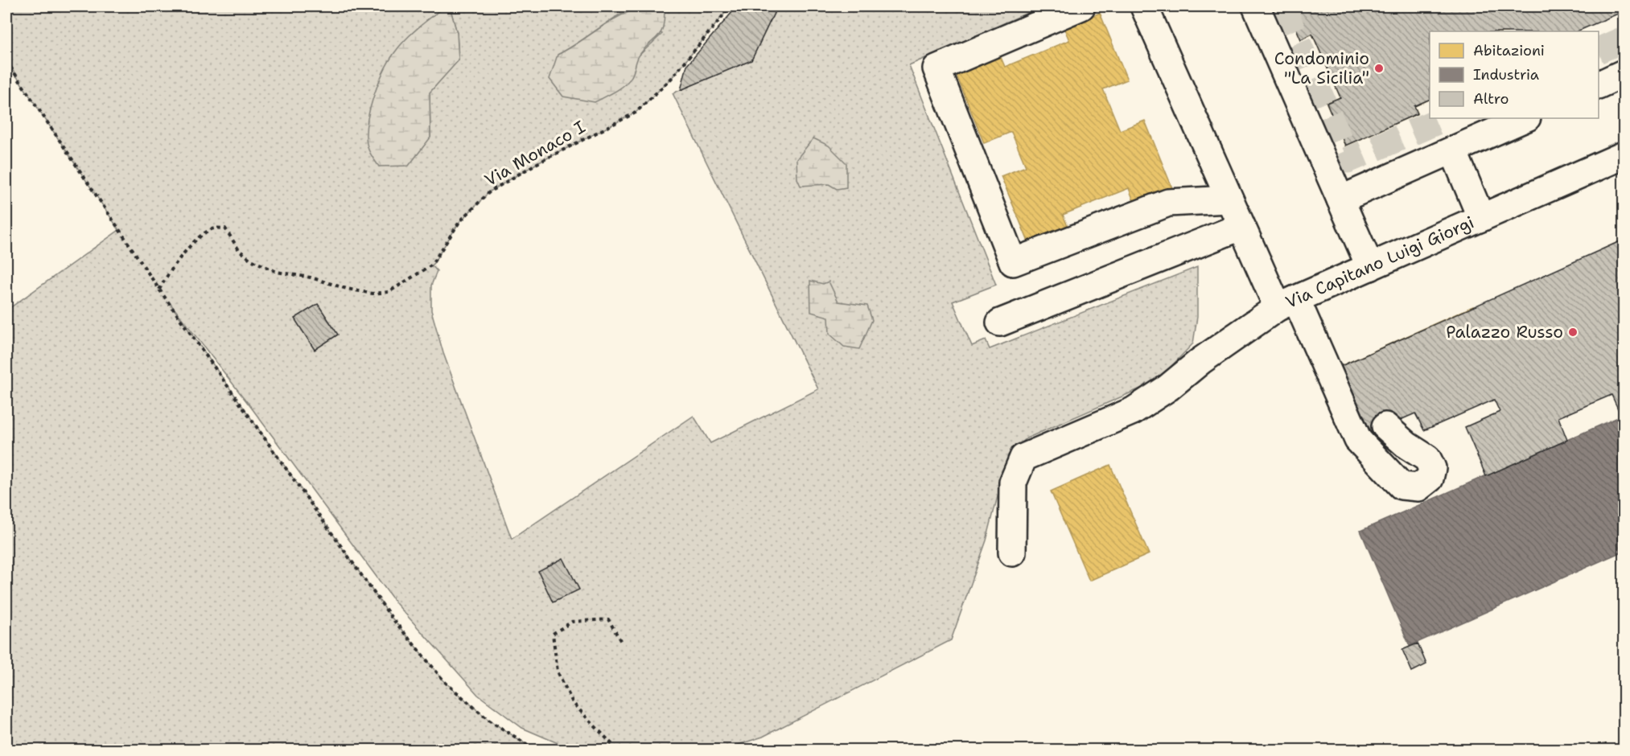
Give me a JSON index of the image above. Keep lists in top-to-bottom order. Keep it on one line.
{"streets":{"street":["Via Capitano Luigi Giorgi"],"path":["Via Monaco I"]},"places":["Condominio \"La Sicilia\"","Palazzo Russo"],"legend":["Abitazioni","Industria","Altro"]}
